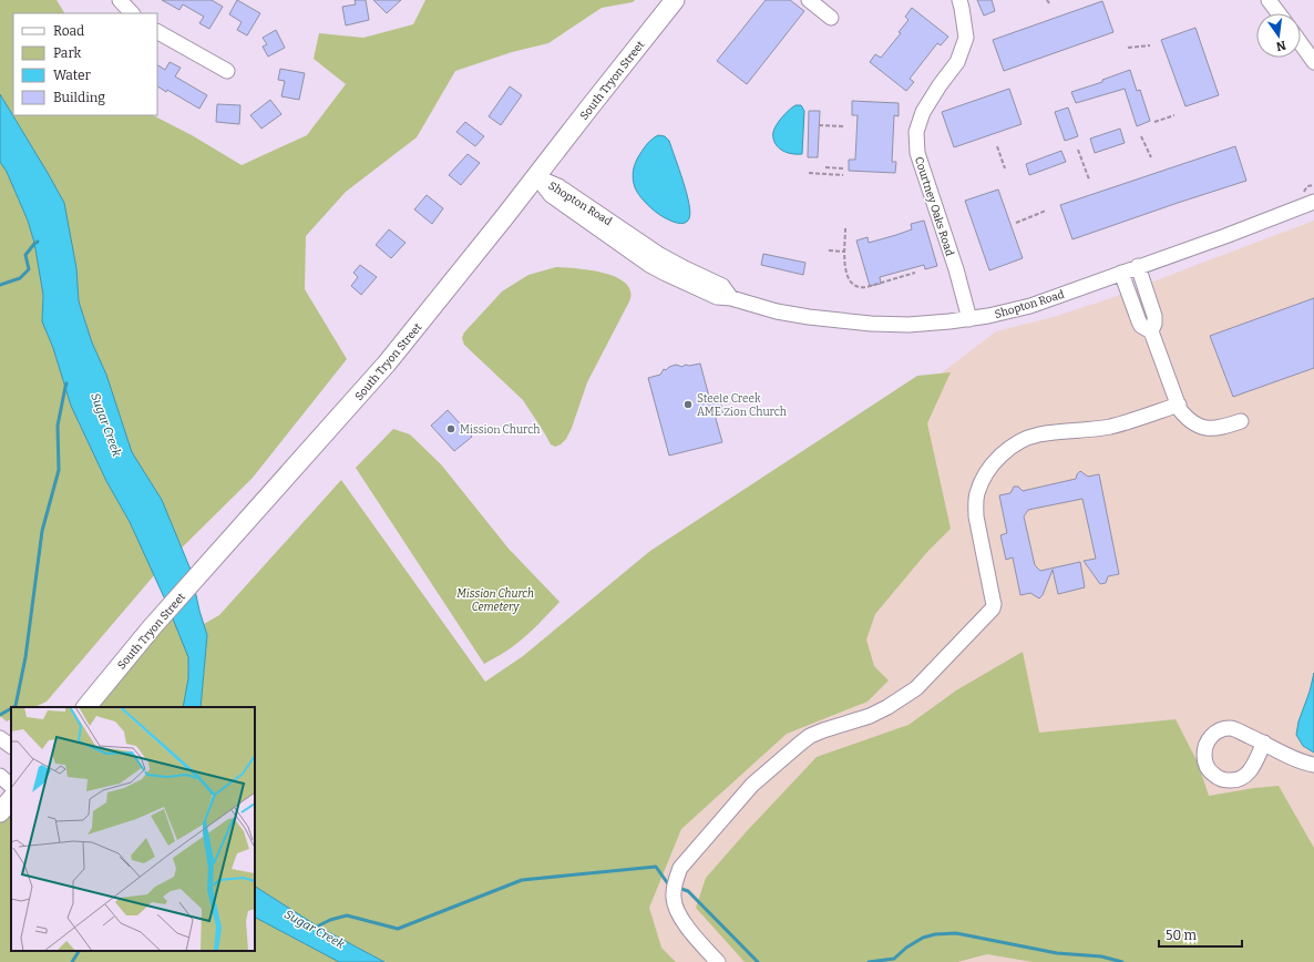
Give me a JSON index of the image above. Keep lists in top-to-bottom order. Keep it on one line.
{"streets":{"main road":["South Tryon Street"],"street":["Shopton Road","Courtney Oaks Road"]},"crossings":[["South Tryon Street","Shopton Road"],["Shopton Road","Courtney Oaks Road"]],"water":["Sugar Creek"],"parks":["Mission Church Cemetery"],"places":["Steele Creek AME Zion Church","Mission Church"],"legend":["Road","Park","Water","Building"],"scale_bar":"50 m","north":"bottom"}
